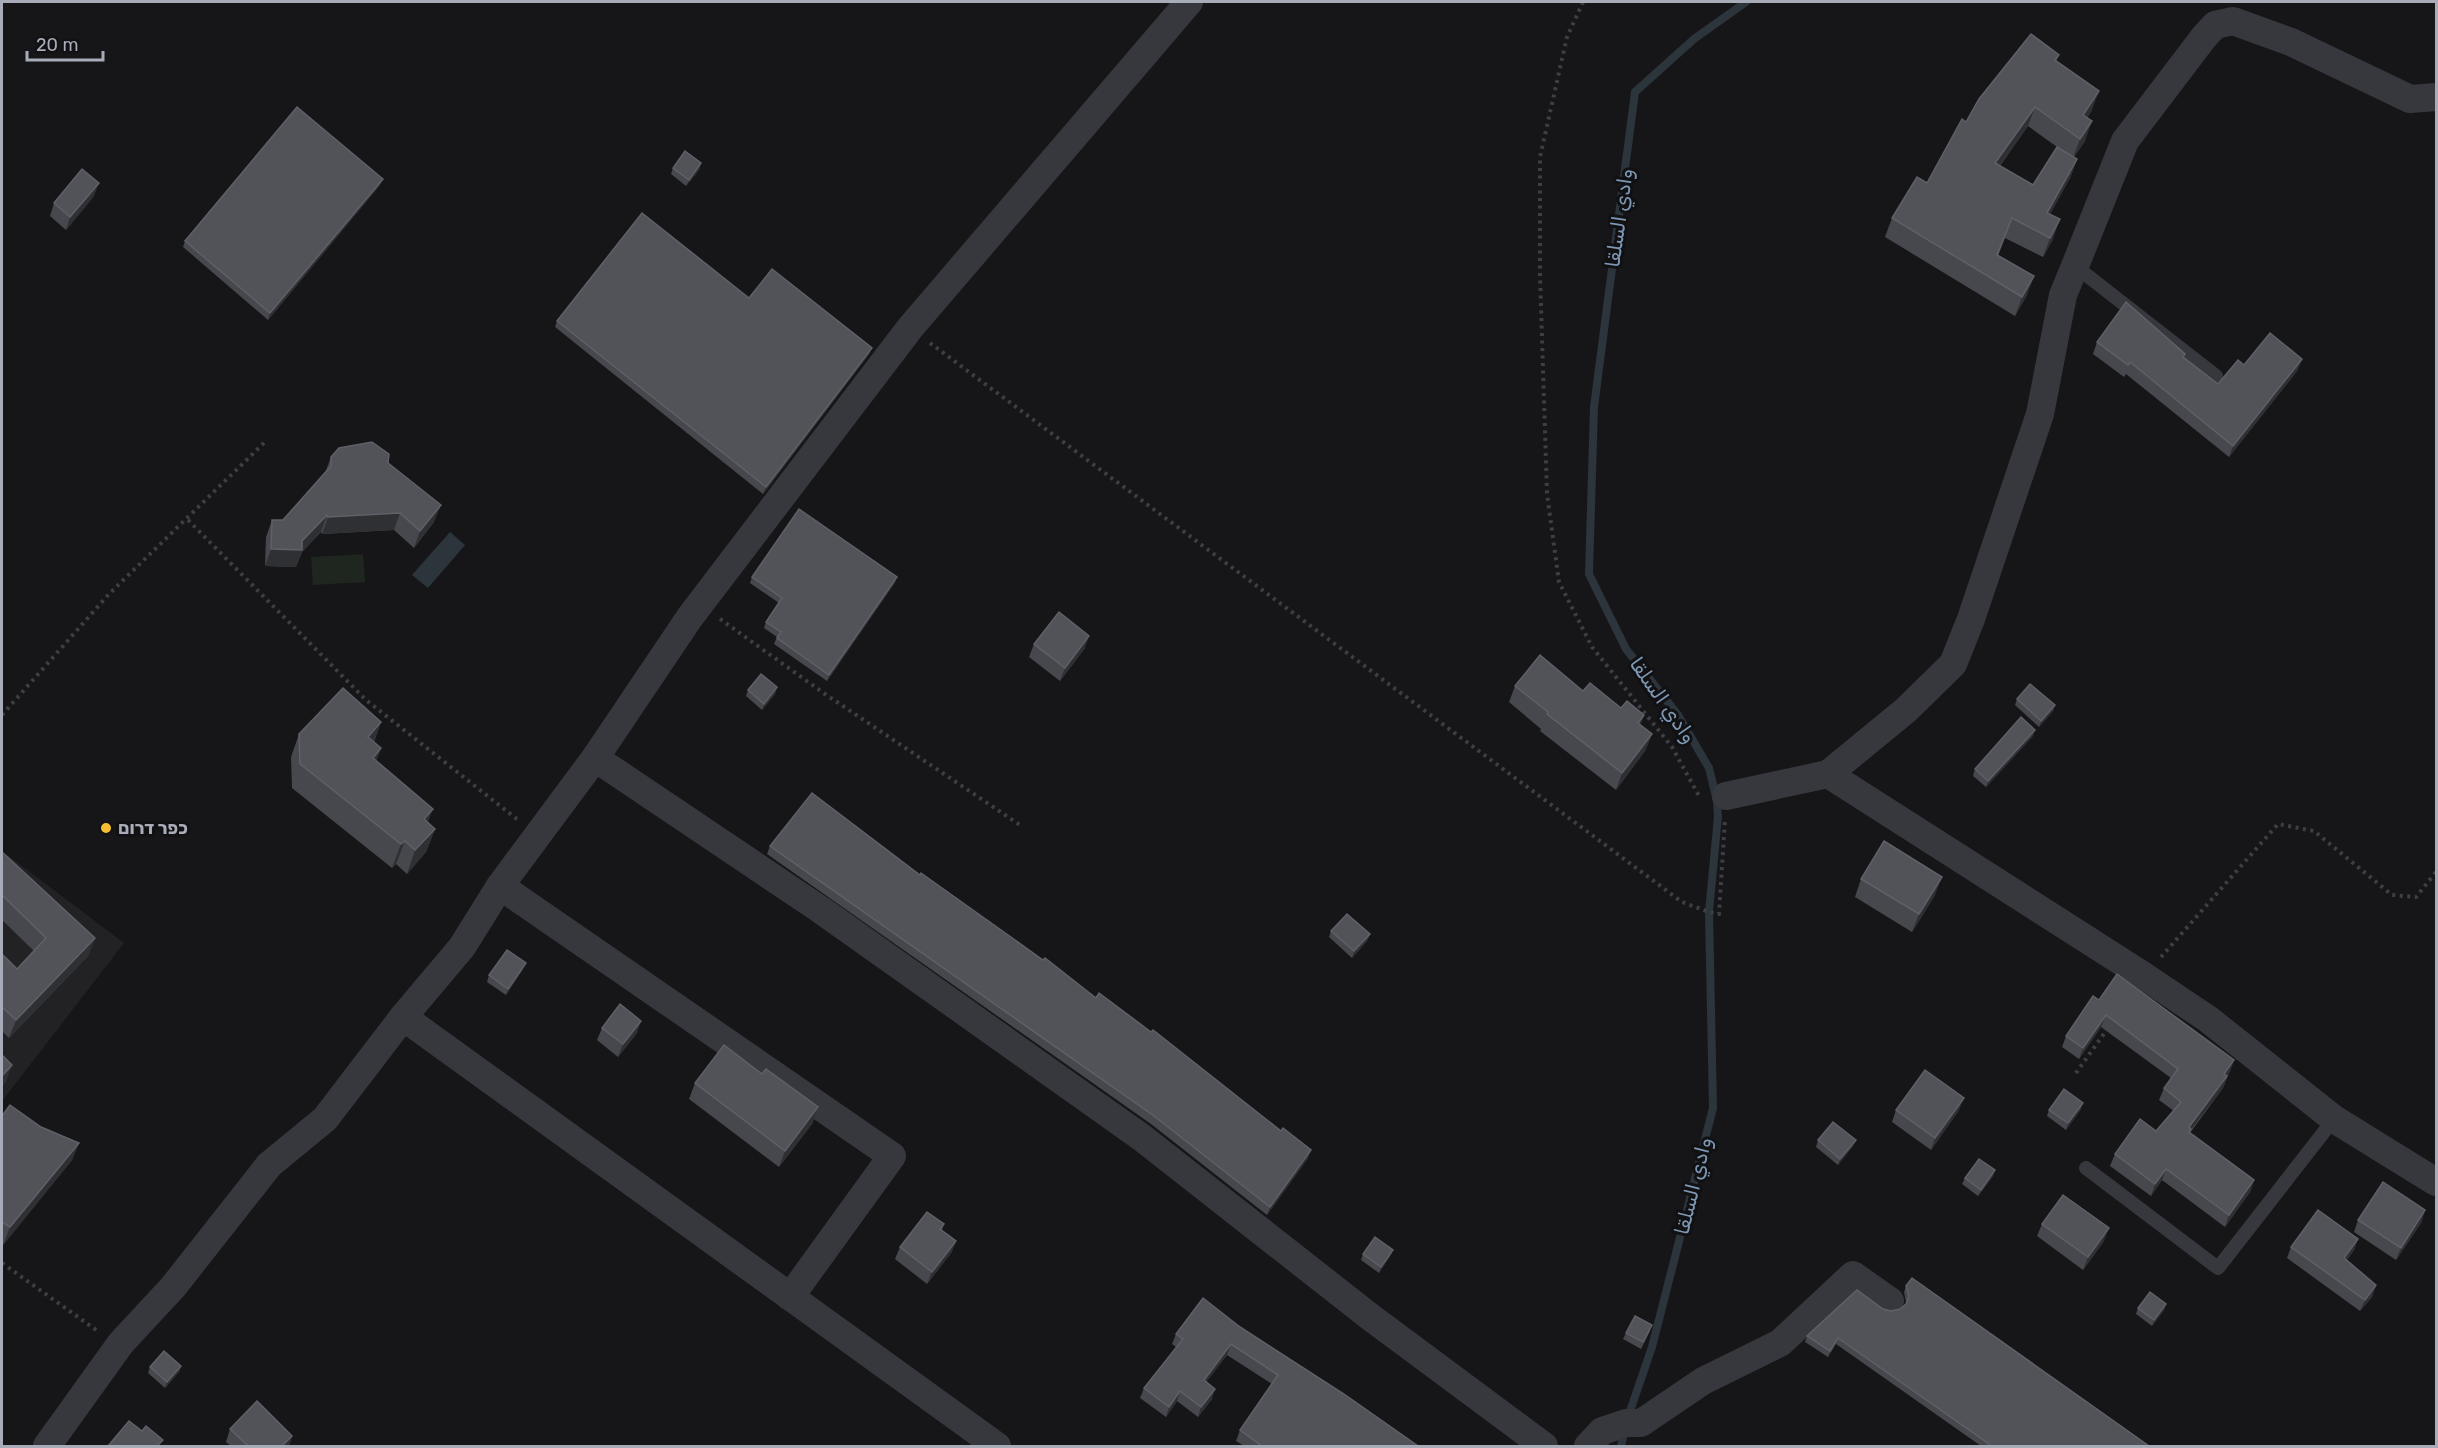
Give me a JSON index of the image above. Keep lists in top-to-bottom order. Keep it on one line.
{"water":["وادي السلقا"],"places":["כפר דרום"],"scale_bar":"20 m"}
